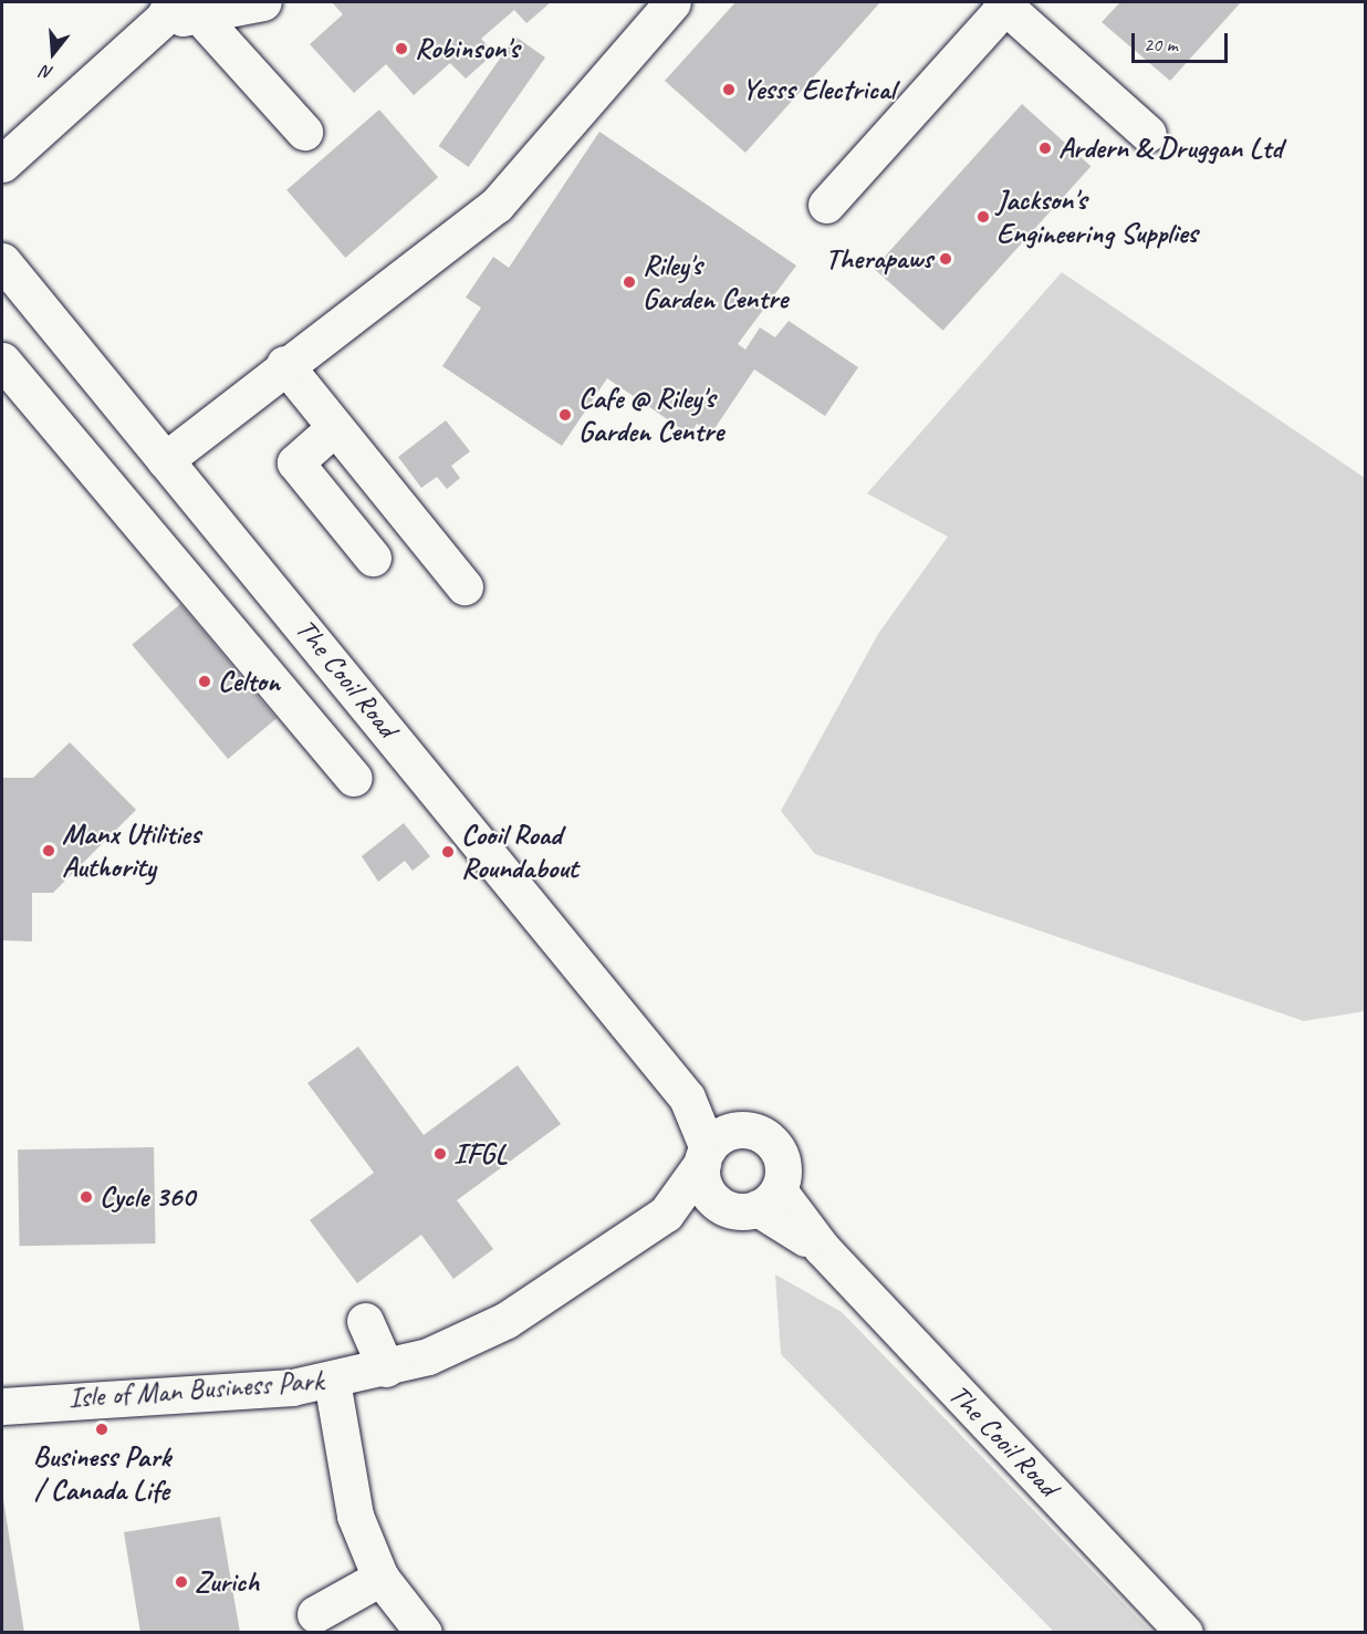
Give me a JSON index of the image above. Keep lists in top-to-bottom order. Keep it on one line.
{"streets":{"main road":["The Cooil Road","Isle of Man Business Park"]},"crossings":[["The Cooil Road","Isle of Man Business Park"]],"places":["Robinson's","Yesss Electrical","Ardern & Druggan Ltd","Jackson's Engineering Supplies","Therapaws","Riley's Garden Centre","Cafe @ Riley's Garden Centre","Celton","Manx Utilities Authority","Cooil Road Roundabout","IFGL","Cycle 360","Business Park / Canada Life","Zurich"],"scale_bar":"20 m","north":"bottom"}
